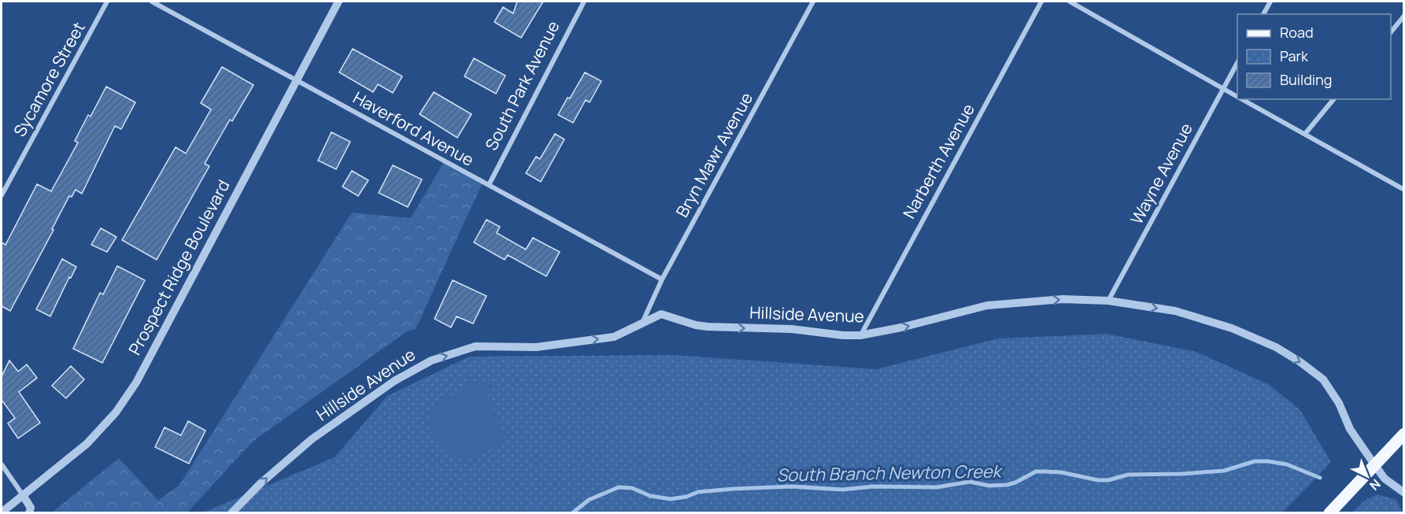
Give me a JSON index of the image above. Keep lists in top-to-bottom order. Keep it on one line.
{"streets":{"street":["Sycamore Street","South Park Avenue","Haverford Avenue","Bryn Mawr Avenue","Narberth Avenue","Wayne Avenue","Prospect Ridge Boulevard","Hillside Avenue"]},"crossings":[["South Park Avenue","Haverford Avenue"],["Haverford Avenue","Bryn Mawr Avenue"],["Haverford Avenue","Prospect Ridge Boulevard"],["Bryn Mawr Avenue","Hillside Avenue"],["Narberth Avenue","Hillside Avenue"],["Wayne Avenue","Hillside Avenue"]],"one_way":["Hillside Avenue"],"water":["South Branch Newton Creek"],"legend":["Road","Park","Building"],"north":"bottom right"}
